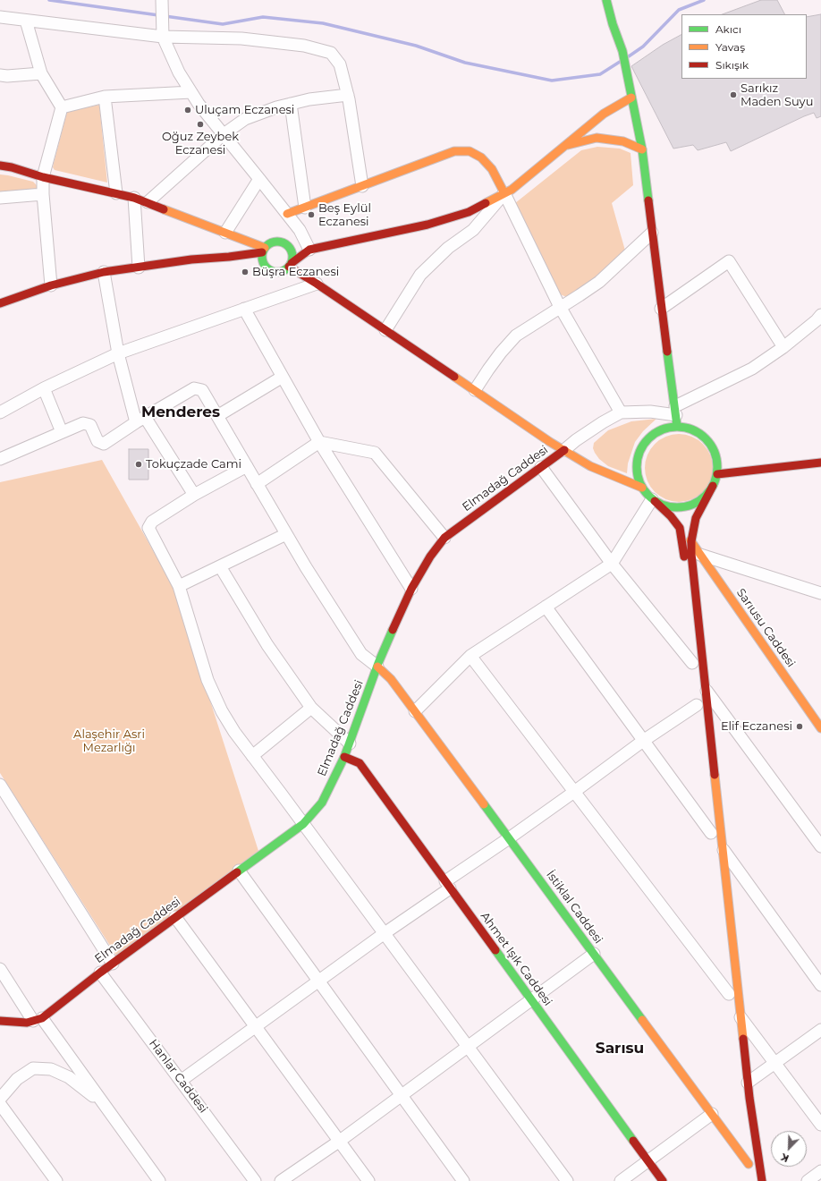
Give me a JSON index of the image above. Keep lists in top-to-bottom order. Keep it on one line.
{"streets":{"street":["Elmadağ Caddesi","Sarıusu Caddesi","İstiklal Caddesi","Ahmet Işık Caddesi","Hanlar Caddesi"]},"crossings":[["Elmadağ Caddesi","İstiklal Caddesi"],["Elmadağ Caddesi","Ahmet Işık Caddesi"],["Elmadağ Caddesi","Hanlar Caddesi"]],"districts":["Menderes","Sarısu"],"parks":["Alaşehir Asri Mezarlığı"],"places":["Sarıkız Maden Suyu","Uluçam Eczanesi","Oğuz Zeybek Eczanesi","Beş Eylül Eczanesi","Büşra Eczanesi","Tokuçzade Cami","Elif Eczanesi"],"legend":["Akıcı","Yavaş","Sıkışık"],"north":"bottom left"}
